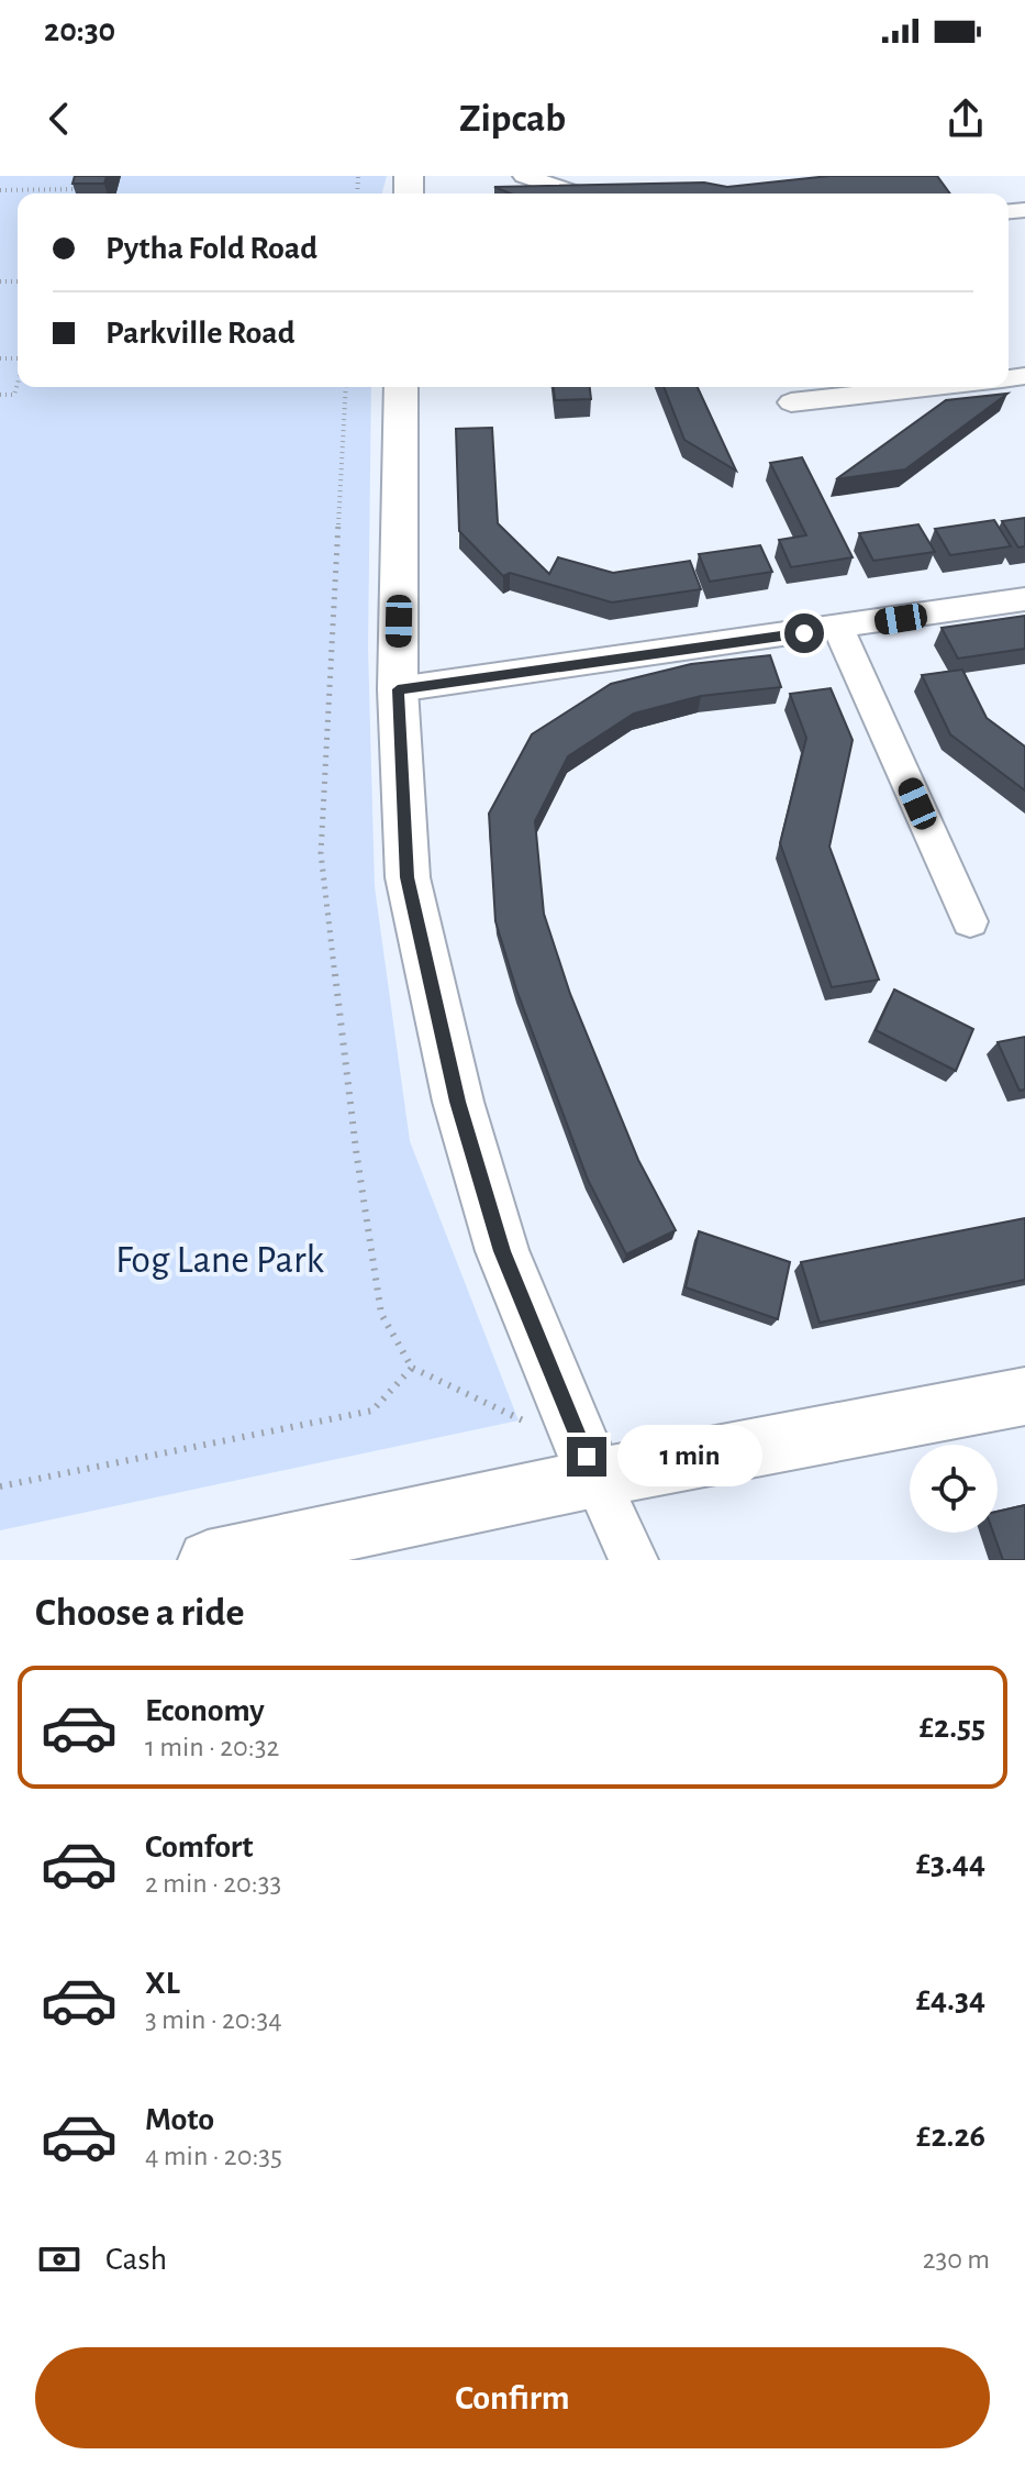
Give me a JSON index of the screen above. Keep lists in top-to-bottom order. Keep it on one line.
{"parks":["Fog Lane Park"],"page":{"status":"20:30","header":"Zipcab","banner":["Pytha Fold Road","Parkville Road"],"bubble":"1 min","heading":"Choose a ride","list":[{"name":"Economy","note":"1 min · 20:32","value":"£2.55"},{"name":"Comfort","note":"2 min · 20:33","value":"£3.44"},{"name":"XL","note":"3 min · 20:34","value":"£4.34"},{"name":"Moto","note":"4 min · 20:35","value":"£2.26"}],"pay":["Cash","230 m"],"buttons":"Confirm"}}
